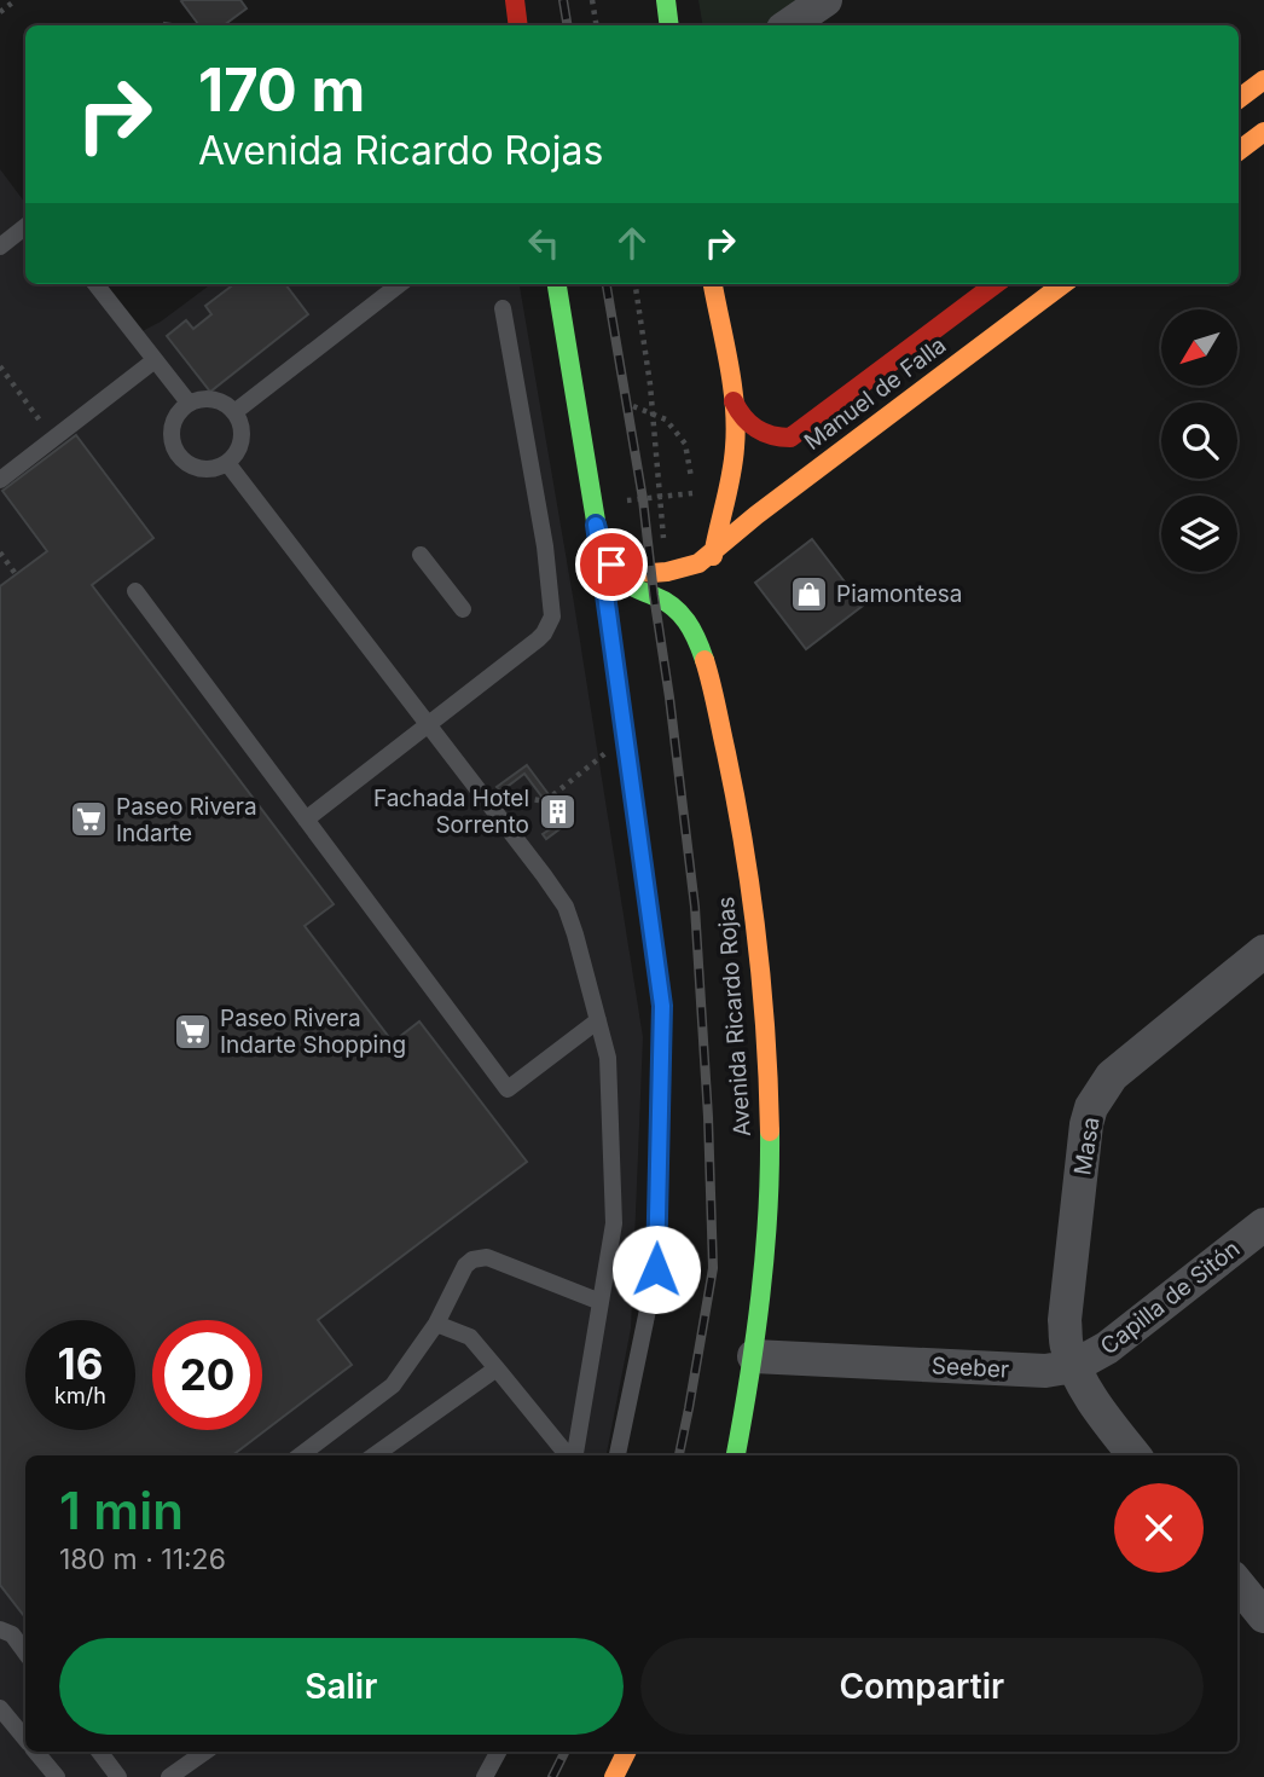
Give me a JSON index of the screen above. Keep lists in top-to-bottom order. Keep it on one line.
{"streets":{"main road":["Manuel de Falla","Avenida Ricardo Rojas"],"street":["Masa","Capilla de Sitón","Seeber"]},"crossings":[["Manuel de Falla","Avenida Ricardo Rojas"],["Avenida Ricardo Rojas","Seeber"],["Masa","Capilla de Sitón"],["Masa","Seeber"],["Capilla de Sitón","Seeber"]],"places":{"shop":["Piamontesa"],"building":["Fachada Hotel Sorrento"],"supermarket":["Paseo Rivera Indarte","Paseo Rivera Indarte Shopping"]},"north":"bottom left","page":{"turn":["170 m","Avenida Ricardo Rojas"],"speed":"16 km/h","limit":"20","heading":["1 min","180 m · 11:26"],"buttons":["Salir","Compartir"]}}
